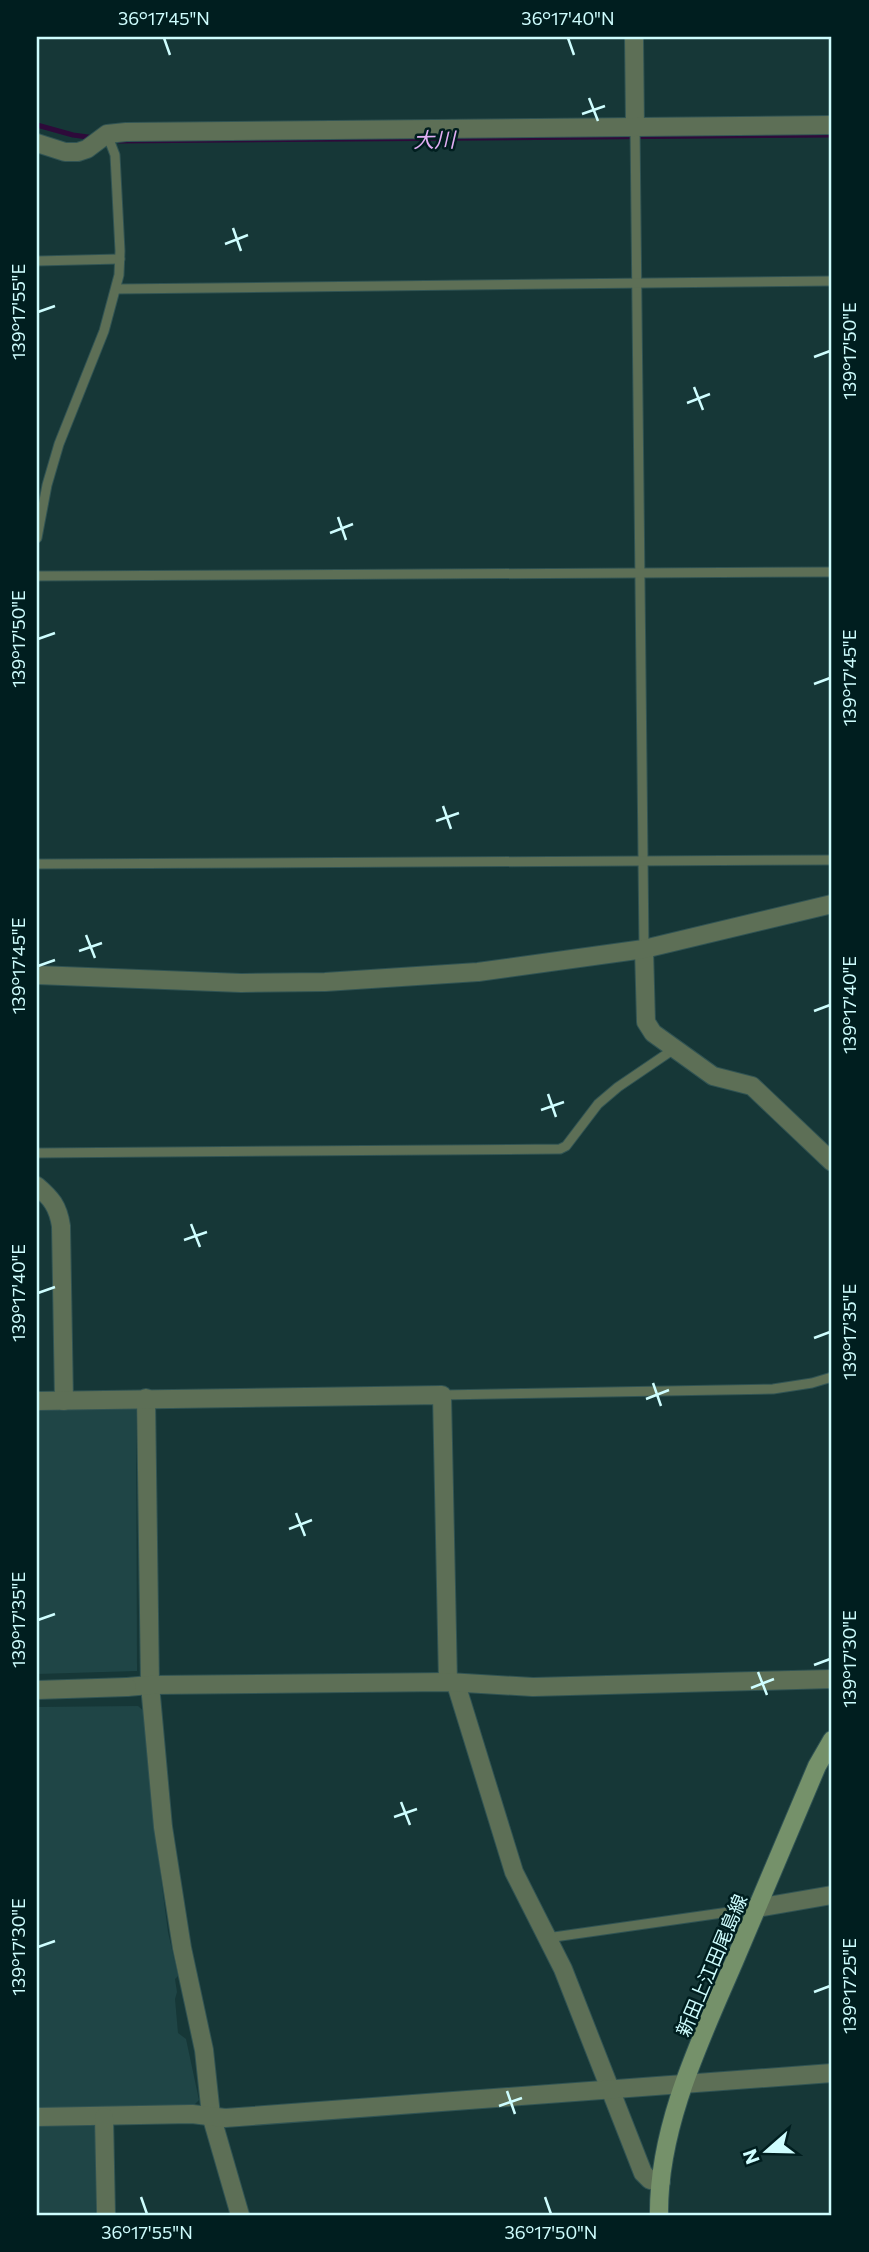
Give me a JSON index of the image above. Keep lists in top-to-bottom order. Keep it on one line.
{"streets":{"main road":["新田上江田尾島線"]},"water":["大川"],"north":"left","coordinates":["36°17'45\"N","36°17'40\"N","139°17'55\"E","139°17'50\"E","139°17'45\"E","139°17'40\"E","139°17'35\"E","139°17'30\"E","139°17'25\"E","36°17'55\"N","36°17'50\"N"]}
